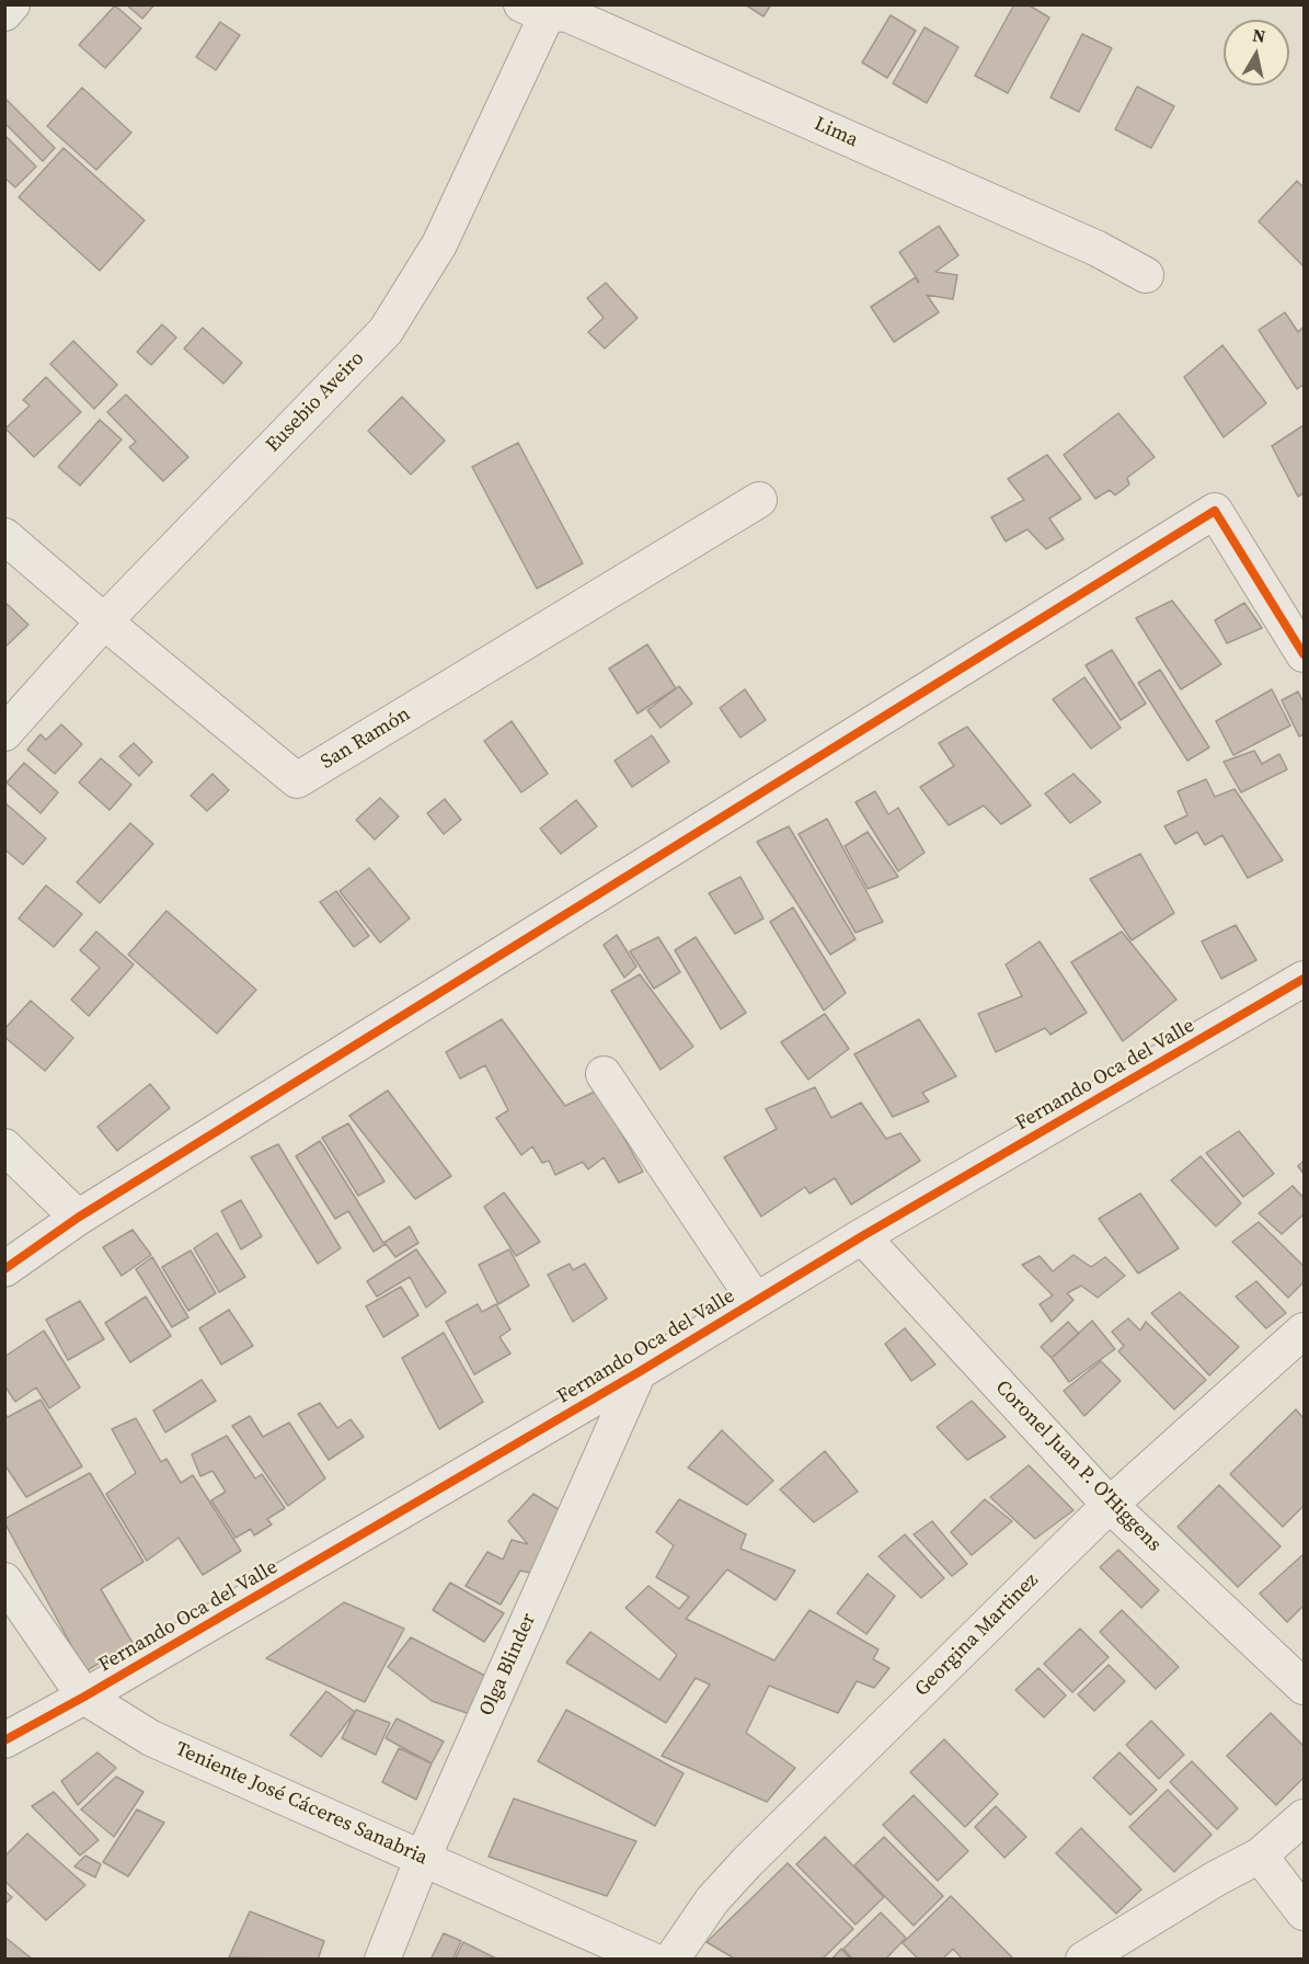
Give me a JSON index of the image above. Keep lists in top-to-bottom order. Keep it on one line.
{"streets":{"street":["Lima","Eusebio Aveiro","San Ramón","Fernando Oca del Valle","Coronel Juan P. O'Higgens","Georgina Martinez","Olga Blinder","Teniente José Cáceres Sanabria"]},"crossings":[["Lima","Eusebio Aveiro"],["Eusebio Aveiro","San Ramón"],["Fernando Oca del Valle","Coronel Juan P. O'Higgens"],["Fernando Oca del Valle","Olga Blinder"],["Fernando Oca del Valle","Teniente José Cáceres Sanabria"],["Coronel Juan P. O'Higgens","Georgina Martinez"],["Olga Blinder","Teniente José Cáceres Sanabria"]],"north":"top"}
